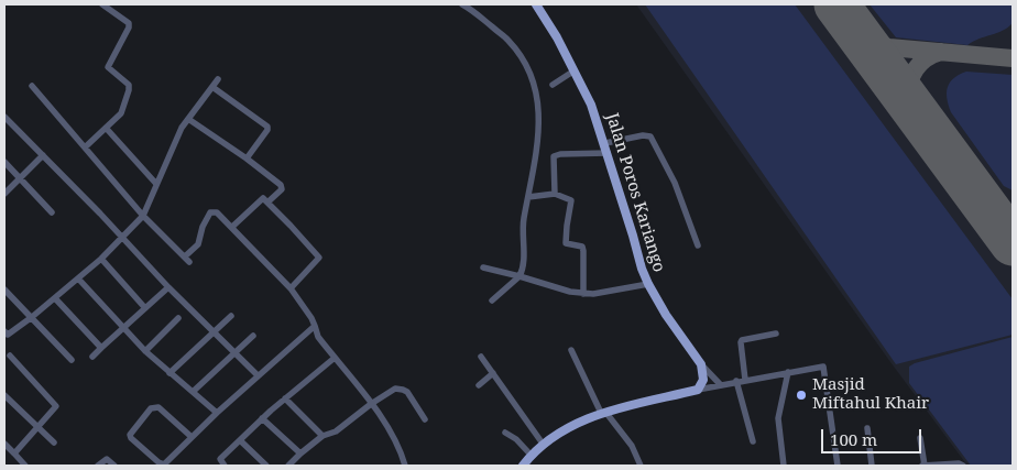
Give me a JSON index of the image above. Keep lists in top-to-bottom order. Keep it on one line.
{"streets":{"main road":["Jalan Poros Kariango"]},"places":["Masjid Miftahul Khair"],"scale_bar":"100 m"}
